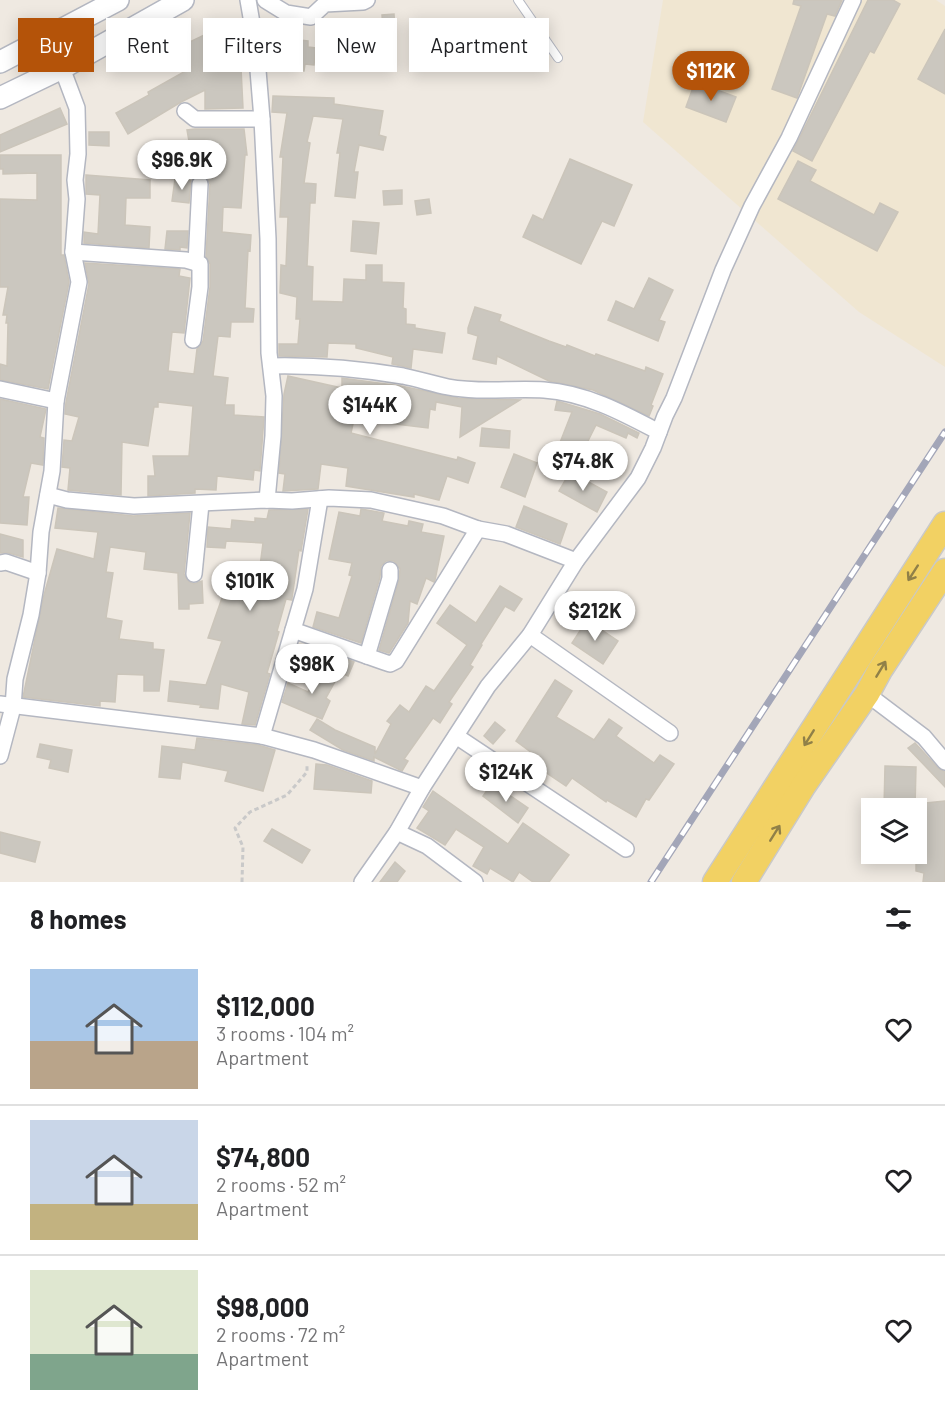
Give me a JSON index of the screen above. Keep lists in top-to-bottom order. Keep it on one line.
{"page":{"chip":["Buy","Rent","Filters","New","Apartment"],"price":["$112K","$96.9K","$144K","$74.8K","$101K","$212K","$98K","$124K"],"heading":"8 homes","list":[{"name":"$112,000","note":"3 rooms · 104 m² · Apartment"},{"name":"$74,800","note":"2 rooms · 52 m² · Apartment"},{"name":"$98,000","note":"2 rooms · 72 m² · Apartment"}]}}
